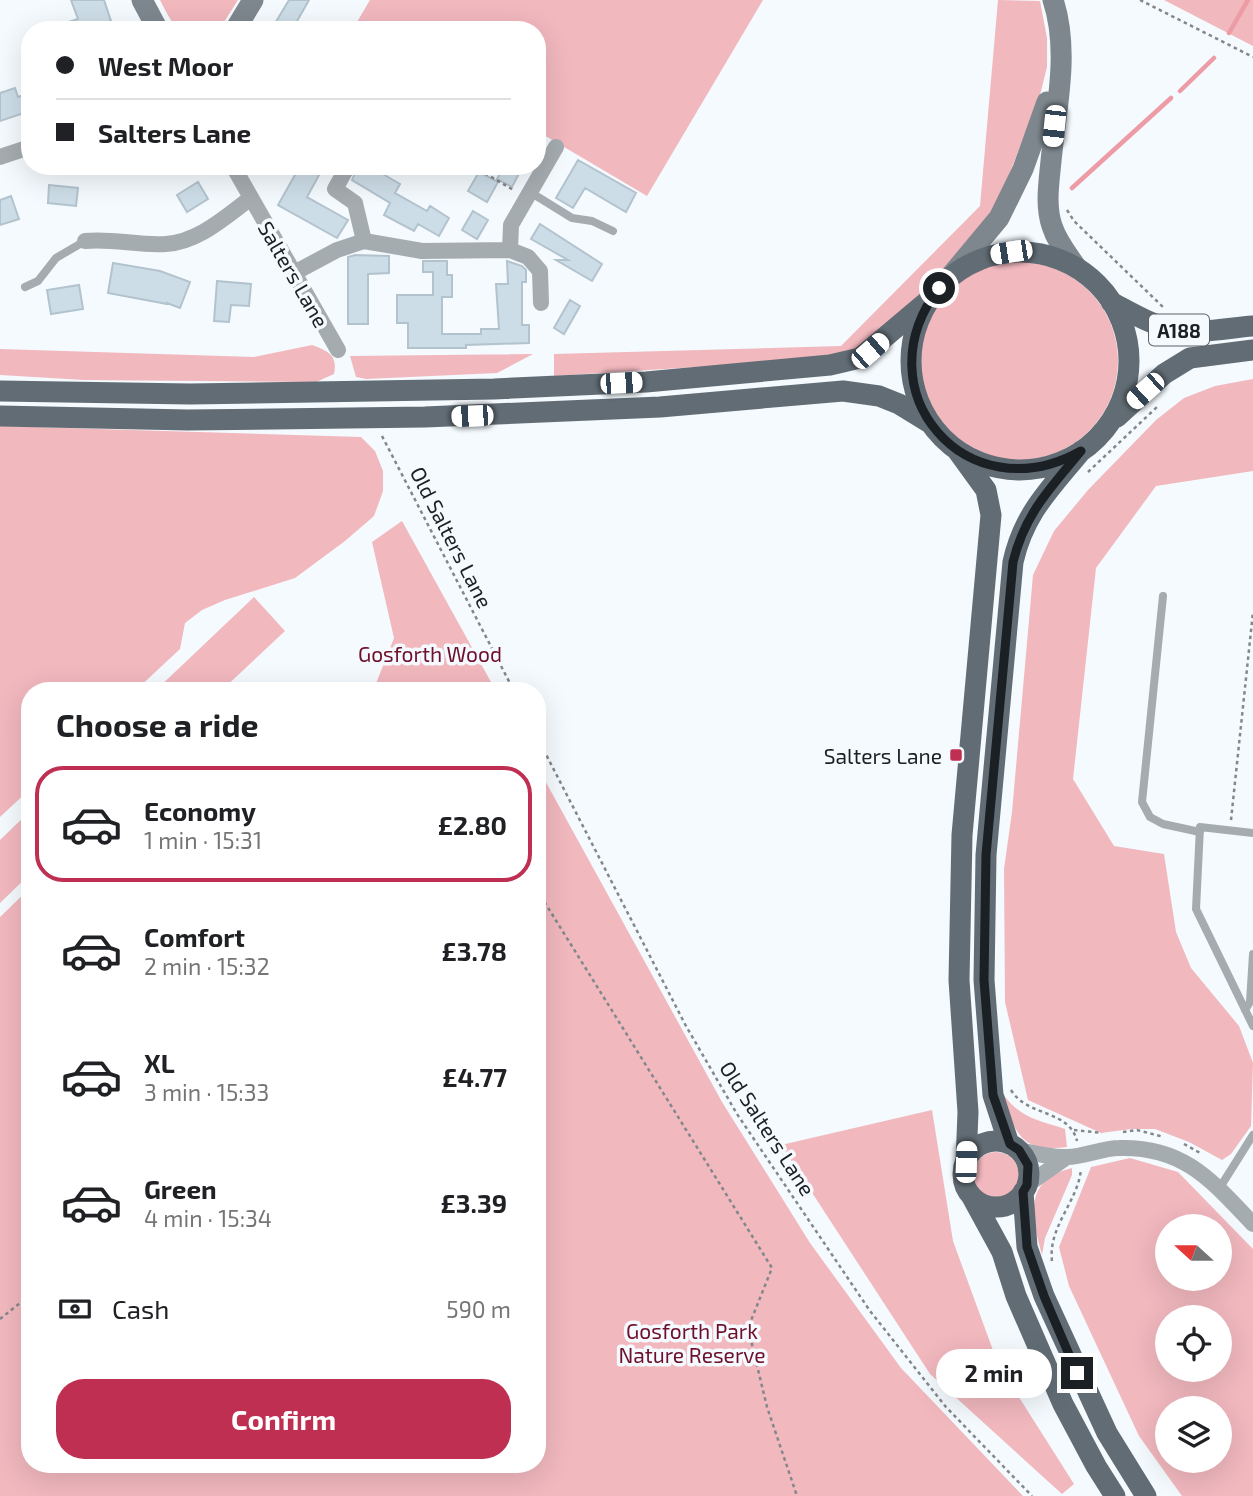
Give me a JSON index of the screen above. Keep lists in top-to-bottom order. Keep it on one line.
{"streets":{"main road":["A188"],"street":["Salters Lane"],"path":["Old Salters Lane"]},"parks":["Gosforth Wood","Gosforth Park Nature Reserve"],"places":{"transit":["Salters Lane"]},"north":"left","page":{"banner":["West Moor","Salters Lane"],"heading":"Choose a ride","list":[{"name":"Economy","note":"1 min · 15:31","value":"£2.80"},{"name":"Comfort","note":"2 min · 15:32","value":"£3.78"},{"name":"XL","note":"3 min · 15:33","value":"£4.77"},{"name":"Green","note":"4 min · 15:34","value":"£3.39"}],"pay":["Cash","590 m"],"bubble":"2 min","buttons":"Confirm"}}
